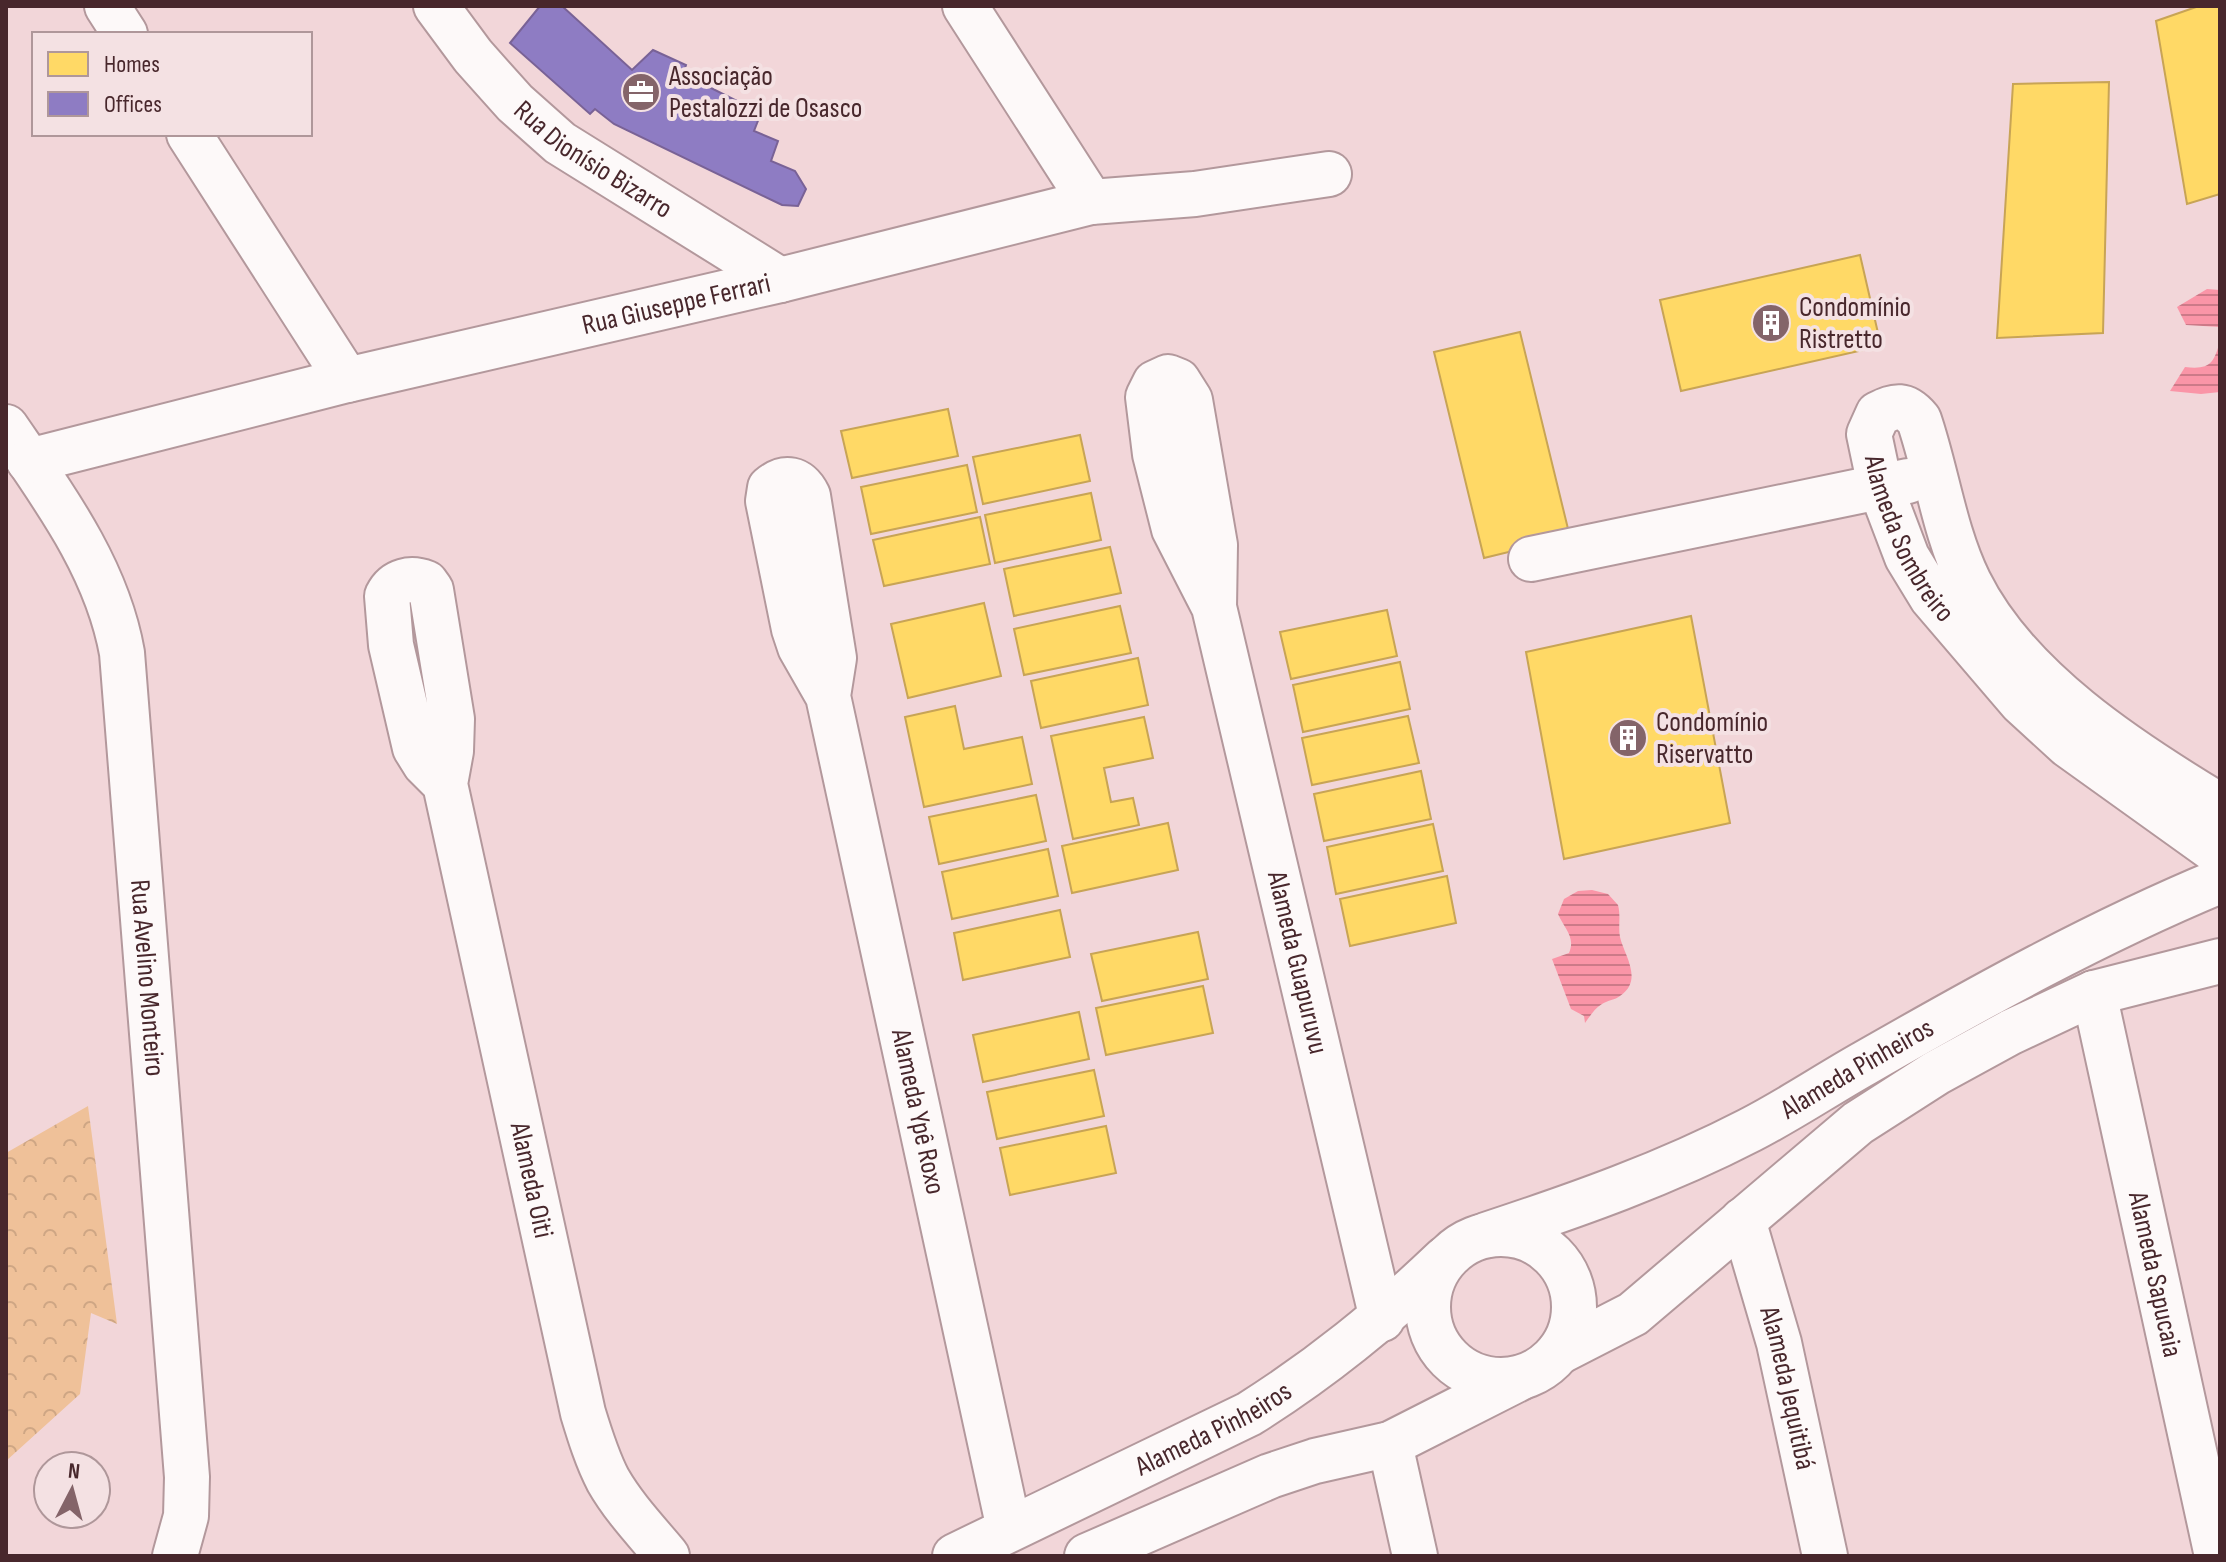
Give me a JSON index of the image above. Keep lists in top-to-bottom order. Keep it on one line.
{"streets":{"street":["Rua Dionísio Bizarro","Rua Giuseppe Ferrari","Alameda Sombreiro","Alameda Guapuruvu","Rua Avelino Monteiro","Alameda Pinheiros","Alameda Ypê Roxo","Alameda Oiti","Alameda Sapucaia","Alameda Jequitibá"]},"crossings":[["Rua Dionísio Bizarro","Rua Giuseppe Ferrari"],["Rua Giuseppe Ferrari","Rua Avelino Monteiro"],["Alameda Guapuruvu","Alameda Pinheiros"],["Alameda Pinheiros","Alameda Ypê Roxo"],["Alameda Pinheiros","Alameda Sapucaia"],["Alameda Pinheiros","Alameda Jequitibá"]],"places":{"office":["Associação Pestalozzi de Osasco"],"building":["Condomínio Ristretto","Condomínio Riservatto"]},"legend":["Homes","Offices"],"north":"top"}
